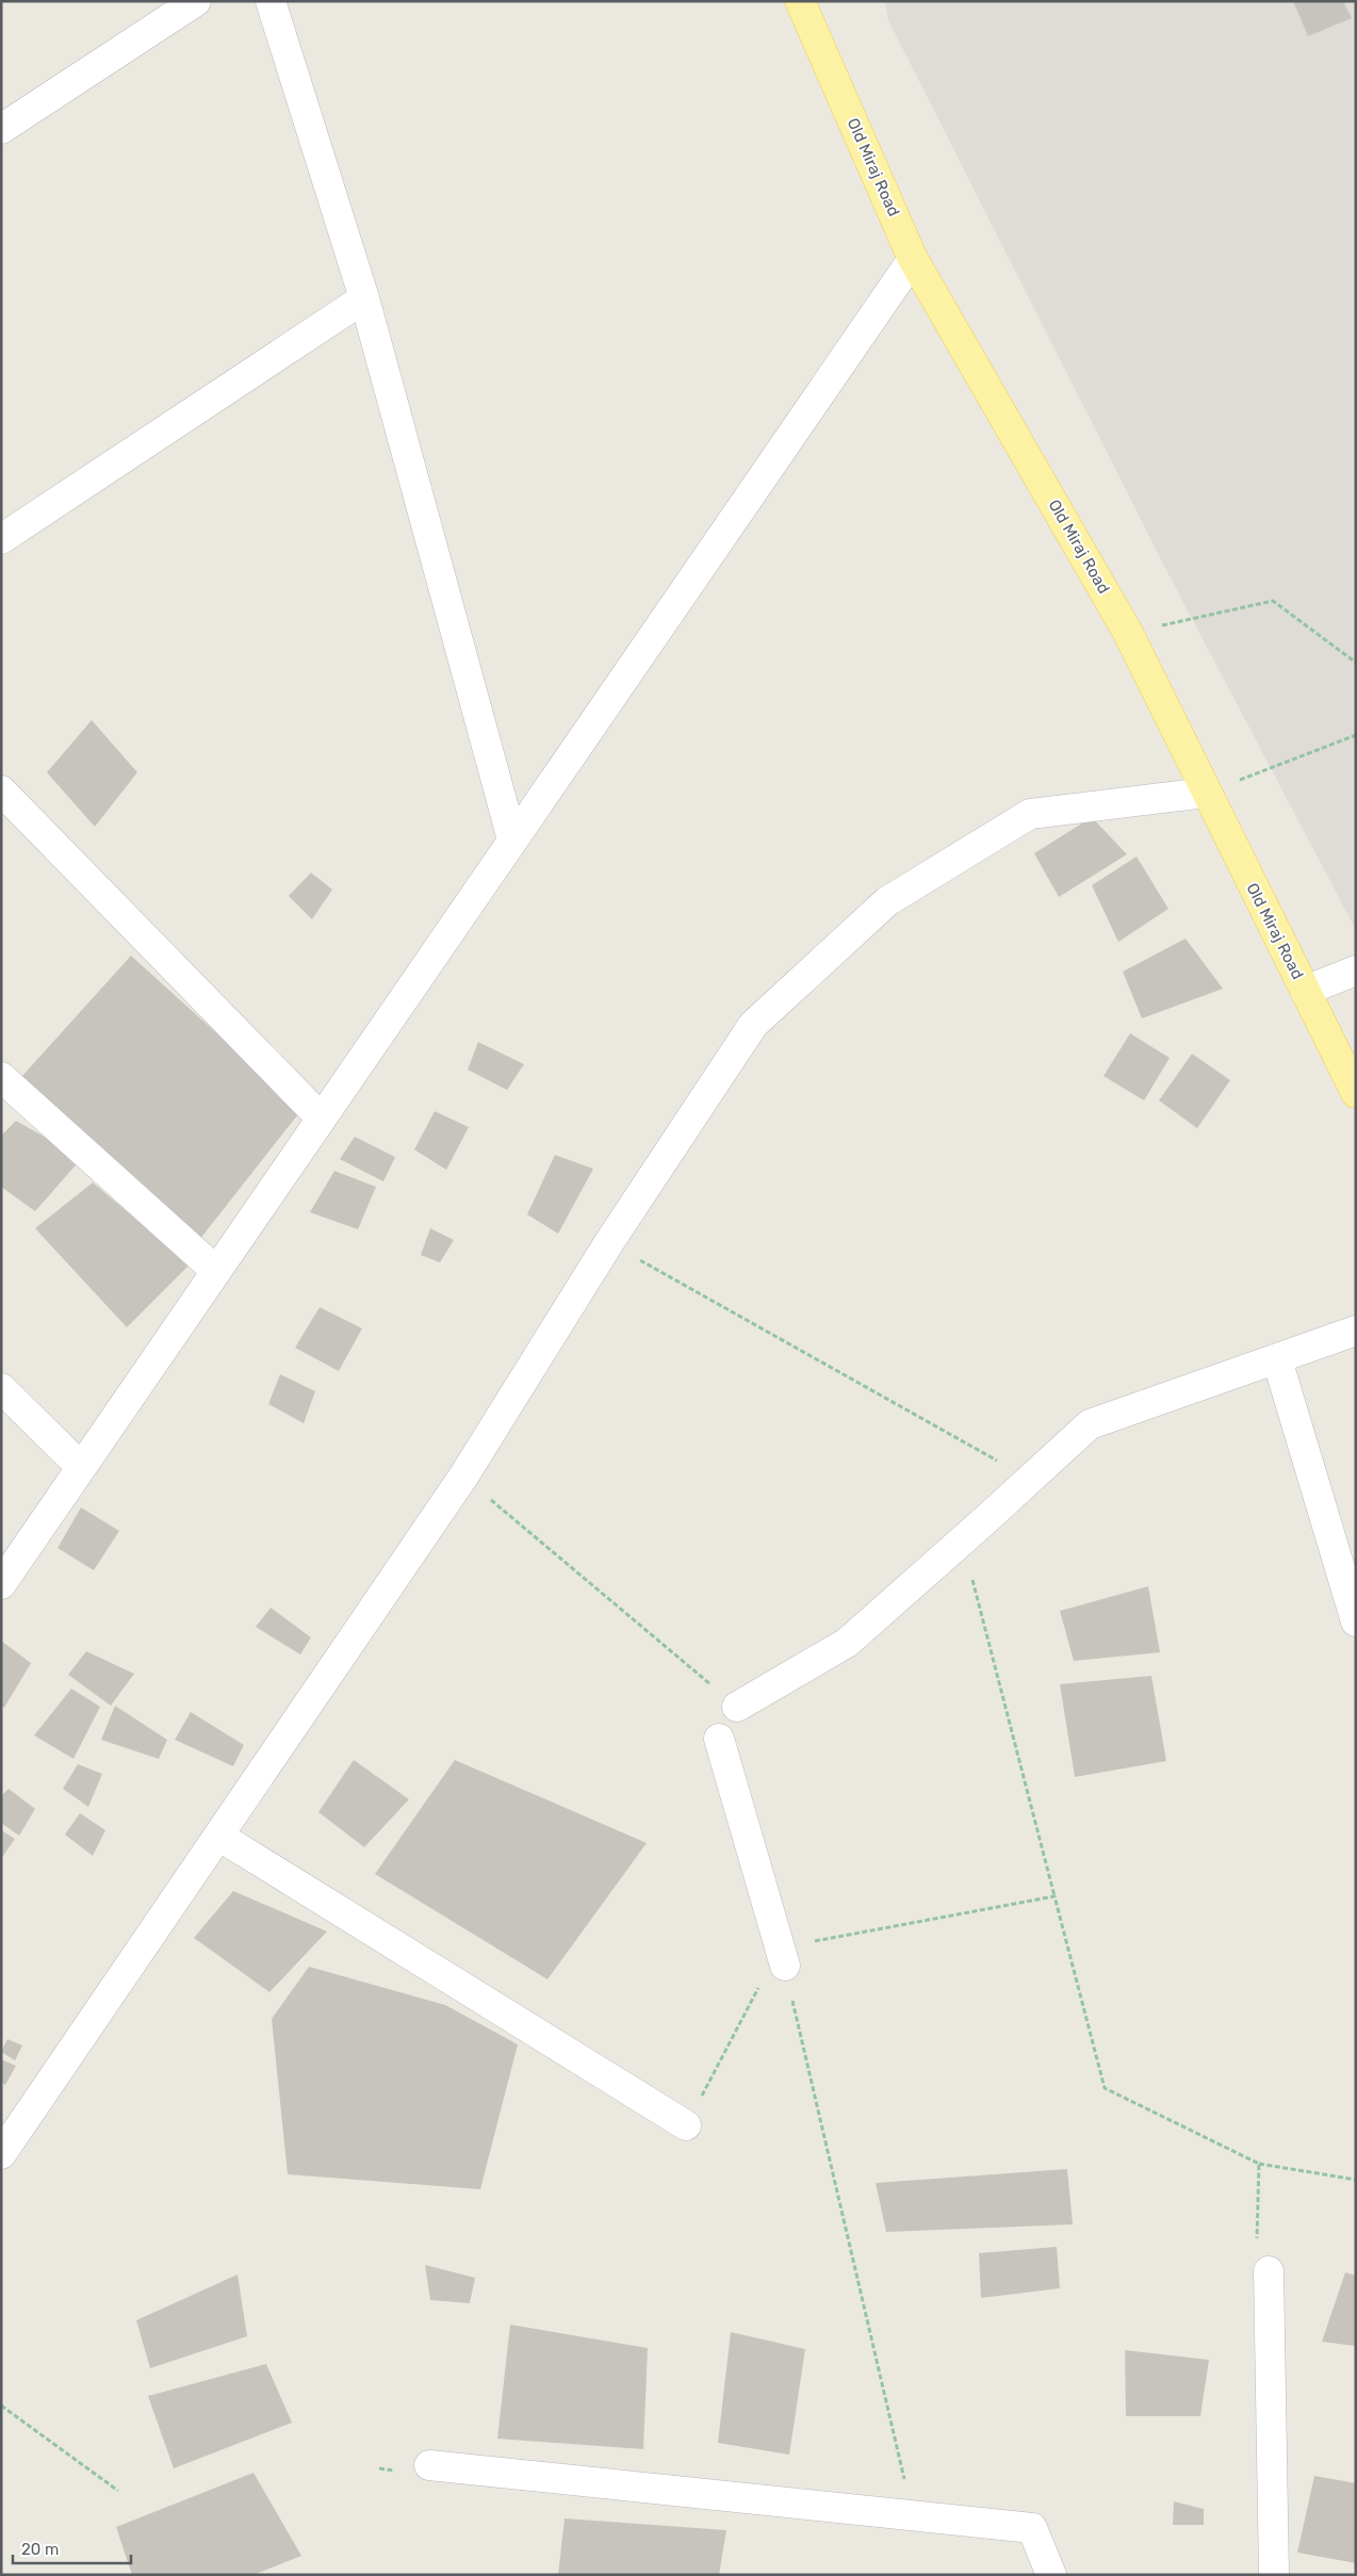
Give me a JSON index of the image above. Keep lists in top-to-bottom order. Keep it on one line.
{"streets":{"main road":["Old Miraj Road"]},"scale_bar":"20 m"}
